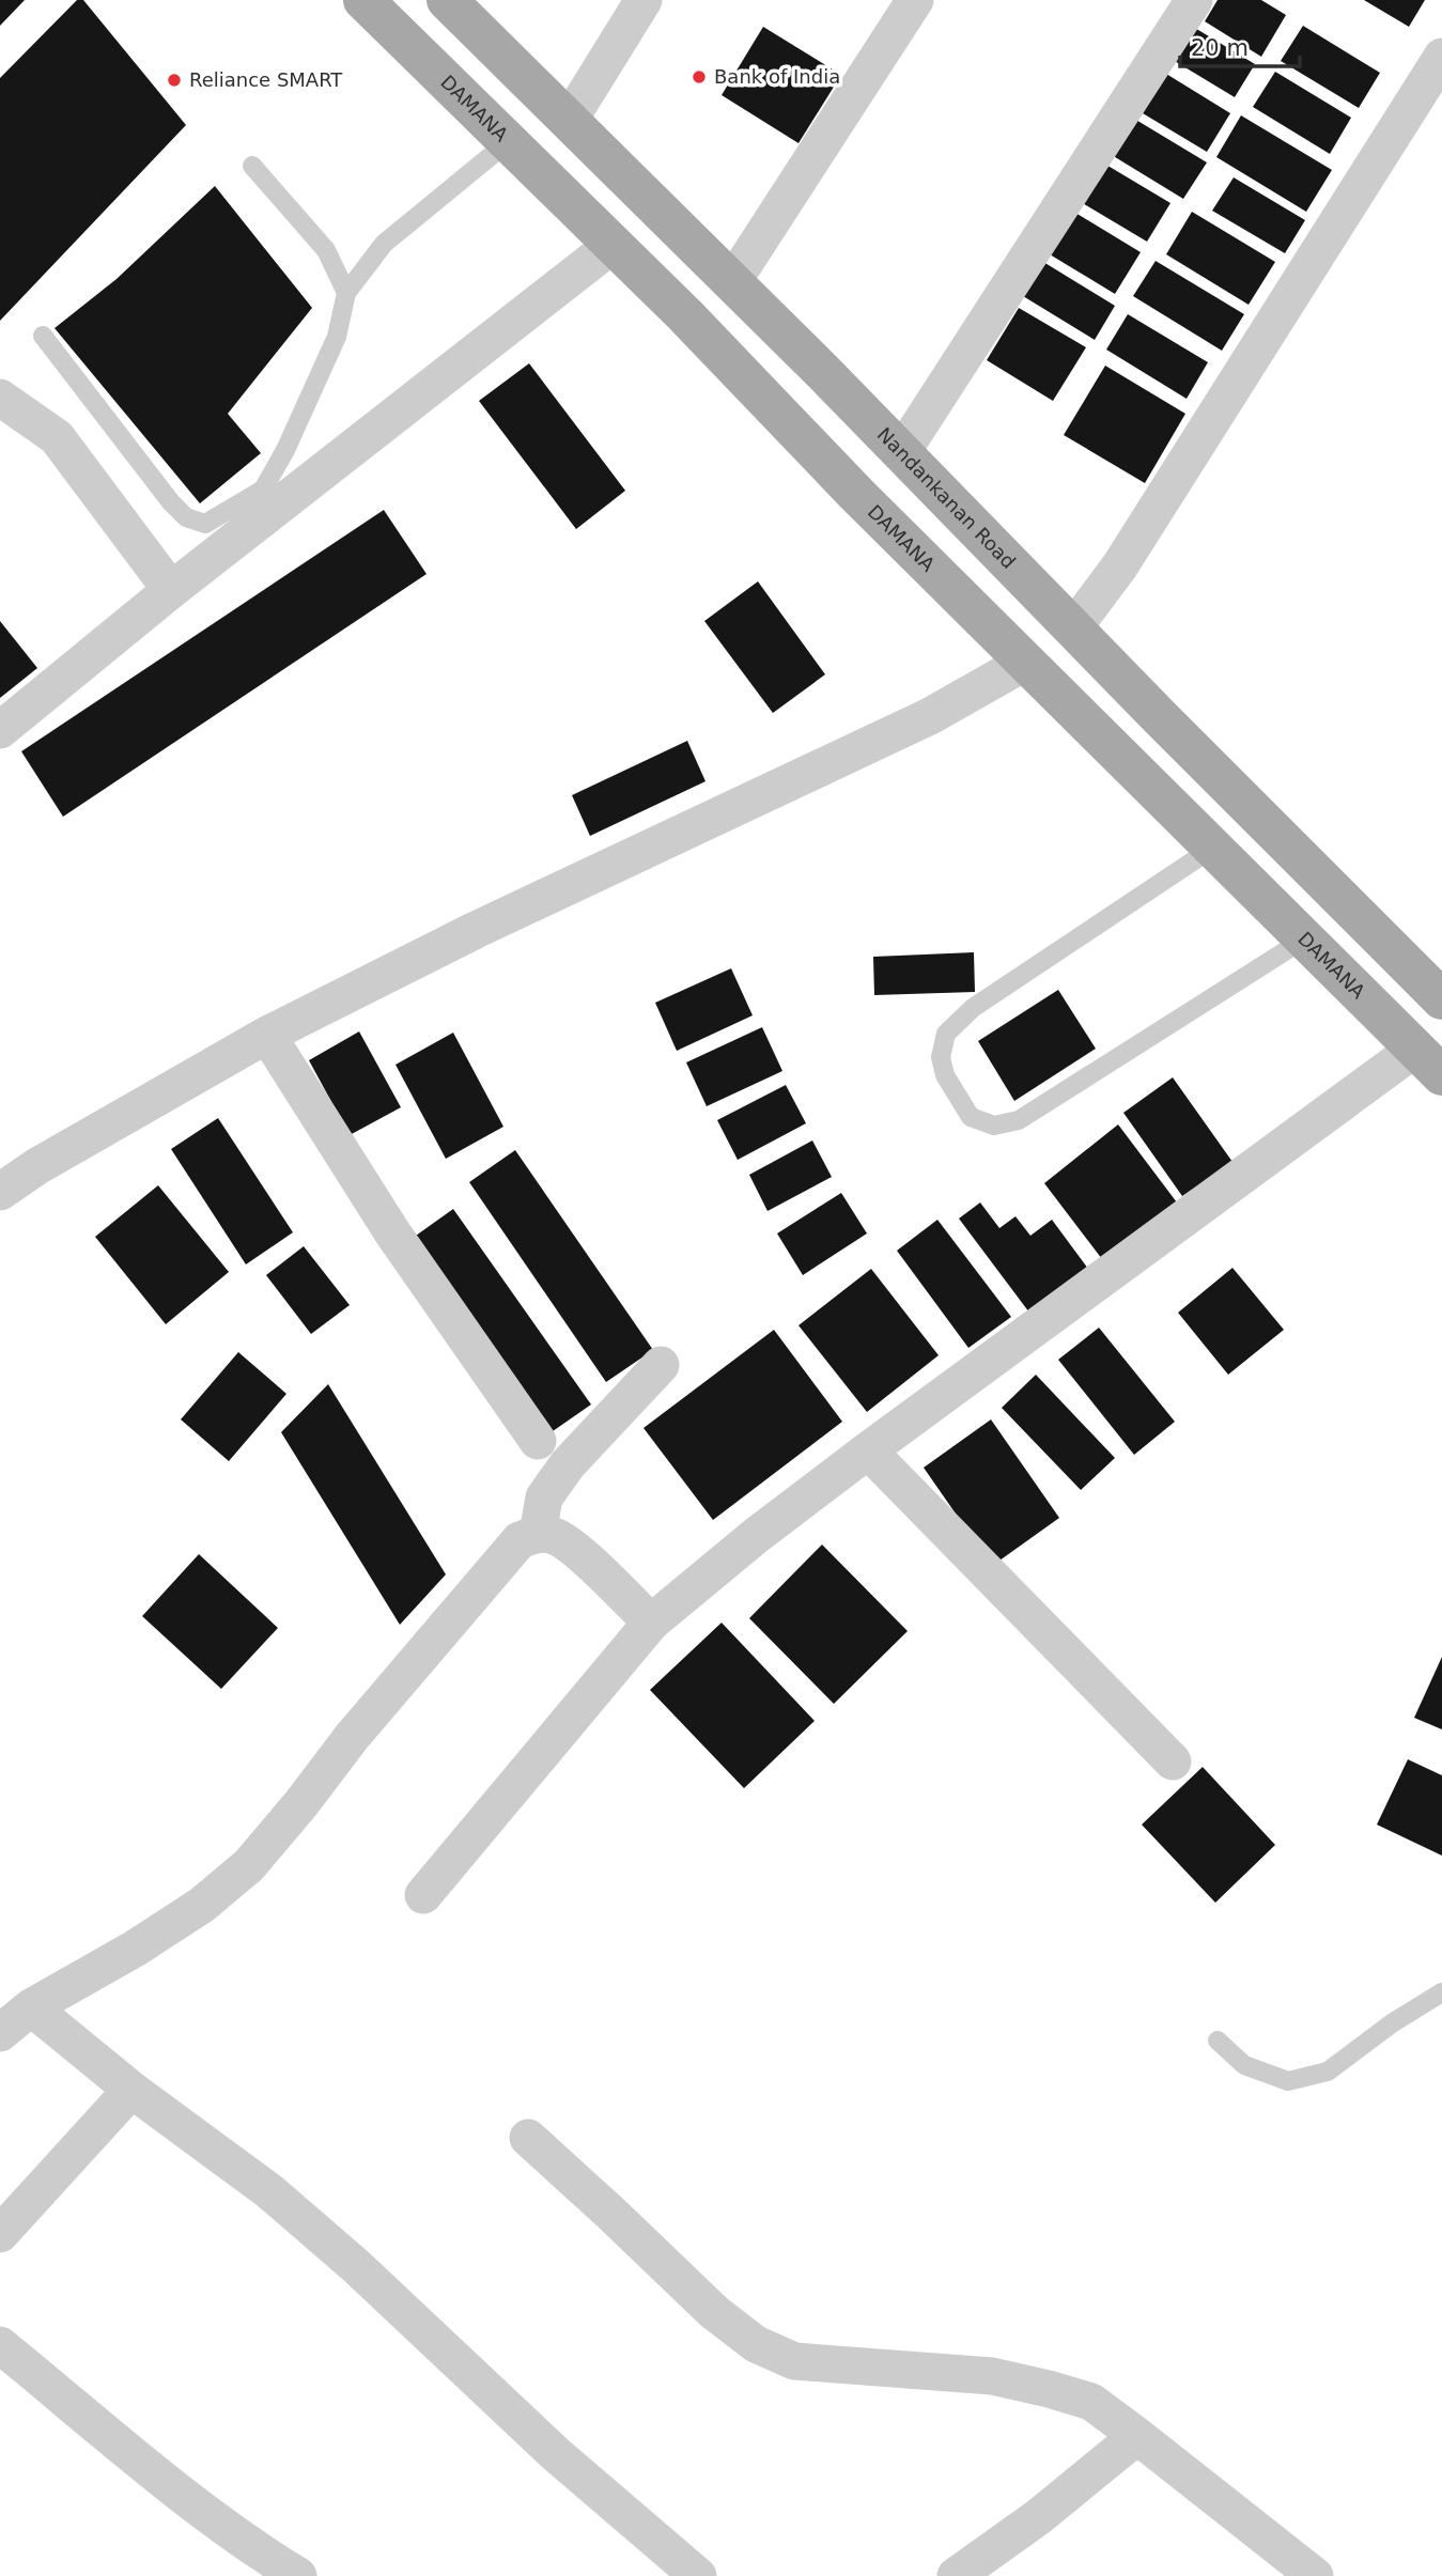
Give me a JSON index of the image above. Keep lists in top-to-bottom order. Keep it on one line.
{"streets":{"main road":["DAMANA","Nandankanan Road"]},"places":["Bank of India","Reliance SMART"],"scale_bar":"20 m"}
